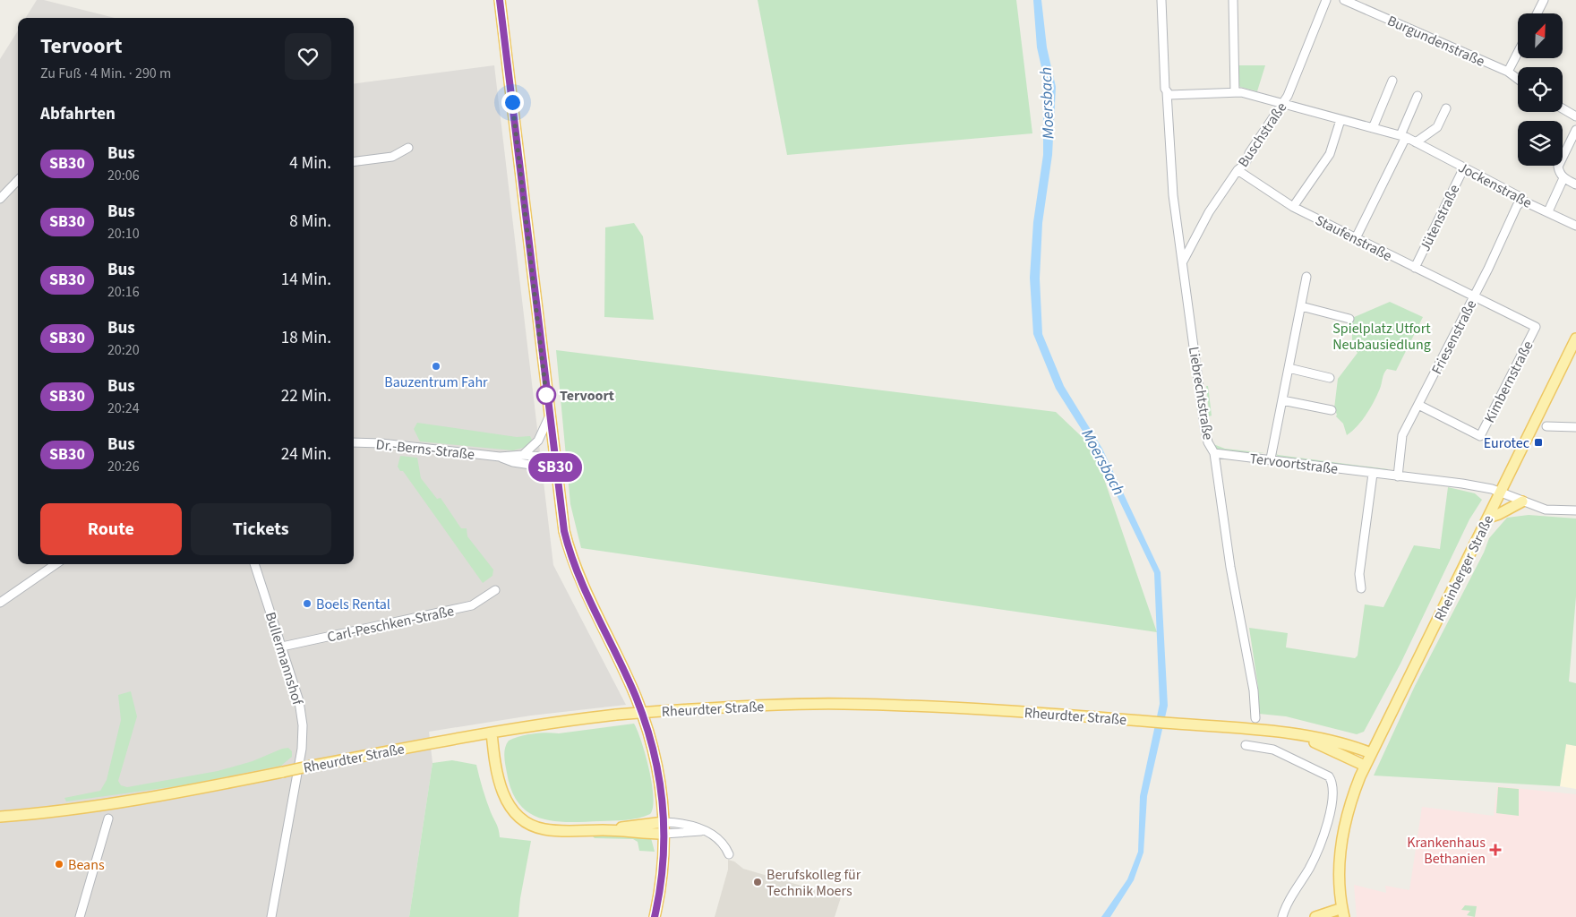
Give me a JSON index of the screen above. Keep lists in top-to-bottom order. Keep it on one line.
{"streets":{"main road":["Rheinberger Straße","Rheurdter Straße"],"street":["Burgundenstraße","Buschstraße","Jockenstraße","Jütenstraße","Staufenstraße","Friesenstraße","Kimbernstraße","Liebrechtstraße","Dr.-Berns-Straße","Tervoortstraße","Carl-Peschken-Straße","Bullermannshof"]},"crossings":[["Buschstraße","Jockenstraße"],["Buschstraße","Staufenstraße"],["Buschstraße","Liebrechtstraße"],["Jockenstraße","Jütenstraße"],["Jockenstraße","Friesenstraße"],["Jockenstraße","Liebrechtstraße"],["Jütenstraße","Staufenstraße"],["Staufenstraße","Friesenstraße"],["Staufenstraße","Kimbernstraße"],["Friesenstraße","Kimbernstraße"],["Friesenstraße","Tervoortstraße"],["Liebrechtstraße","Tervoortstraße"],["Tervoortstraße","Rheinberger Straße"],["Rheinberger Straße","Rheurdter Straße"],["Carl-Peschken-Straße","Bullermannshof"]],"water":["Moersbach"],"parks":["Spielplatz Utfort Neubausiedlung"],"places":{"other":["Bauzentrum Fahr","Tervoort","Boels Rental","Beans","Berufskolleg für Technik Moers"],"transit":["Eurotec"],"health":["Krankenhaus Bethanien"]},"lines":["bus line SB30"],"north":"top right","page":{"on_map":"SB30","heading":[["Tervoort","Zu Fuß · 4 Min. · 290 m"],"Abfahrten"],"list":[{"mark":"SB30","name":"Bus","note":"20:06","value":"4 Min."},{"mark":"SB30","name":"Bus","note":"20:10","value":"8 Min."},{"mark":"SB30","name":"Bus","note":"20:16","value":"14 Min."},{"mark":"SB30","name":"Bus","note":"20:20","value":"18 Min."},{"mark":"SB30","name":"Bus","note":"20:24","value":"22 Min."},{"mark":"SB30","name":"Bus","note":"20:26","value":"24 Min."}],"buttons":["Route","Tickets"]}}
